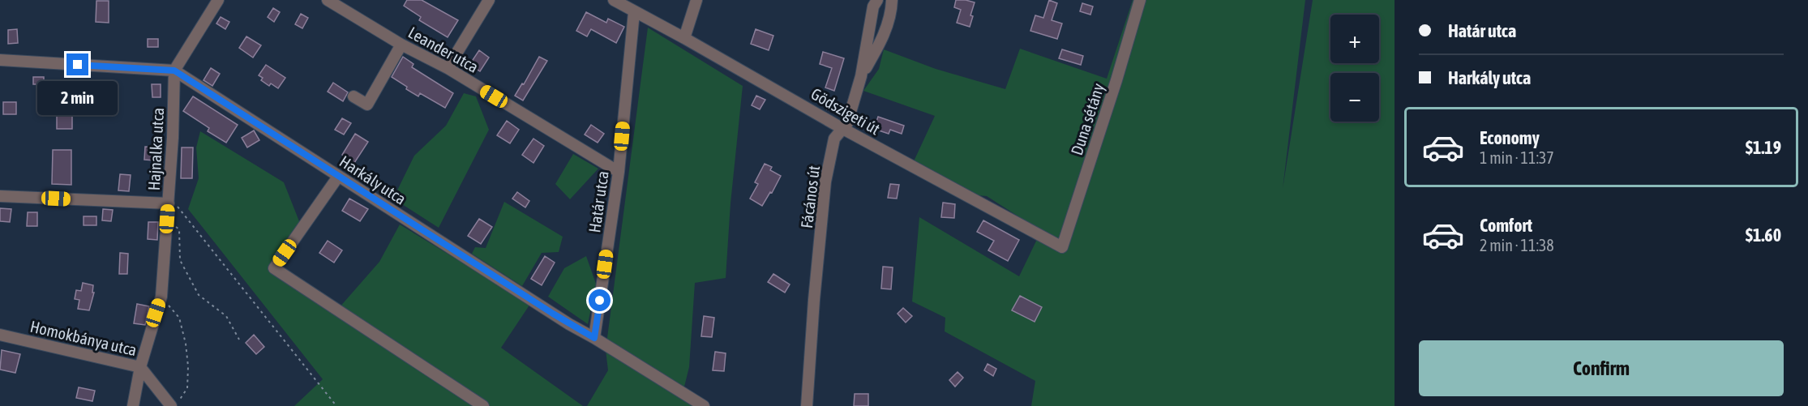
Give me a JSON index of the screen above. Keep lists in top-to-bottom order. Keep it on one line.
{"streets":{"street":["Leander utca","Gödszigeti út","Duna sétány","Hajnalka utca","Harkály utca","Fácános út","Határ utca","Homokbánya utca"]},"crossings":[["Leander utca","Határ utca"],["Gödszigeti út","Duna sétány"],["Gödszigeti út","Fácános út"],["Gödszigeti út","Határ utca"],["Hajnalka utca","Harkály utca"],["Hajnalka utca","Homokbánya utca"],["Harkály utca","Határ utca"]],"page":{"banner":["Határ utca","Harkály utca"],"map_buttons":["+","−"],"bubble":"2 min","list":[{"name":"Economy","note":"1 min · 11:37","value":"$1.19"},{"name":"Comfort","note":"2 min · 11:38","value":"$1.60"}],"buttons":"Confirm"}}
